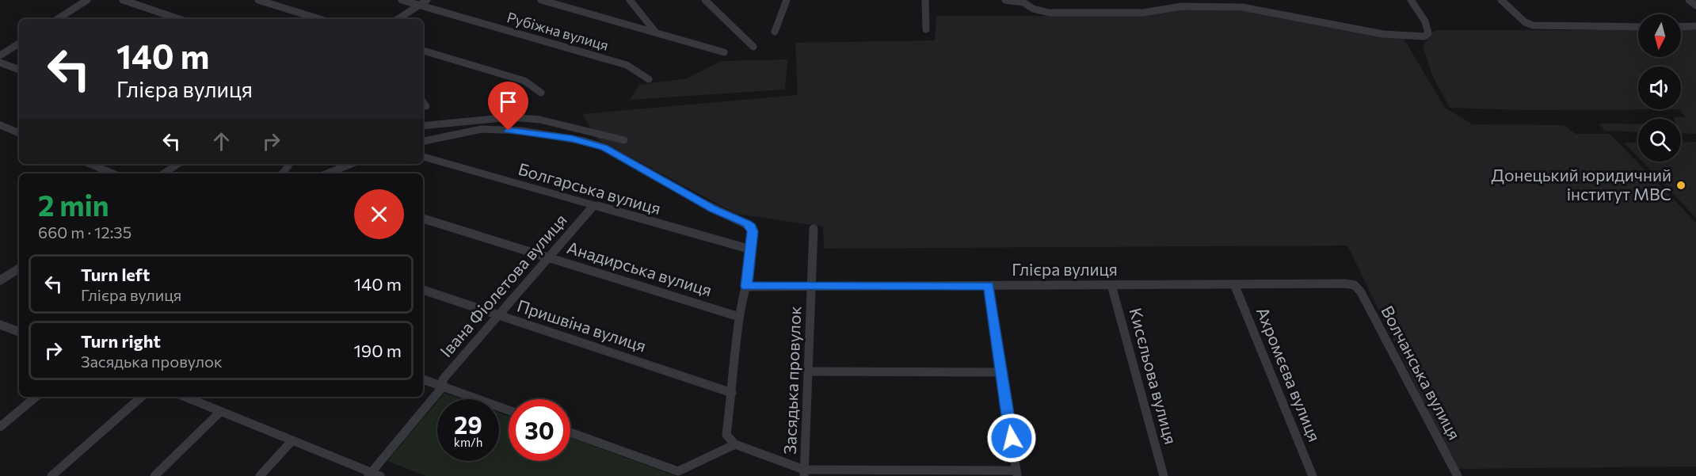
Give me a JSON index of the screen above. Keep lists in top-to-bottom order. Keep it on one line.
{"streets":{"street":["Рубіжна вулиця","Болгарська вулиця","Анадирська вулиця","Глієра вулиця","Івана Фіолетова вулиця","Пришвіна вулиця","Волчанська вулиця","Ахромєєва вулиця","Кисєльова вулиця","Засядька провулок"]},"crossings":[["Болгарська вулиця","Івана Фіолетова вулиця"],["Анадирська вулиця","Івана Фіолетова вулиця"],["Глієра вулиця","Волчанська вулиця"],["Глієра вулиця","Ахромєєва вулиця"],["Глієра вулиця","Кисєльова вулиця"],["Глієра вулиця","Засядька провулок"],["Івана Фіолетова вулиця","Пришвіна вулиця"]],"places":["Донецький юридичний інститут МВС"],"north":"bottom","page":{"turn":["140 m","Глієра вулиця"],"heading":["2 min","660 m · 12:35"],"list":[{"name":"Turn left","note":"Глієра вулиця","value":"140 m"},{"name":"Turn right","note":"Засядька провулок","value":"190 m"}],"speed":"29 km/h","limit":"30"}}
